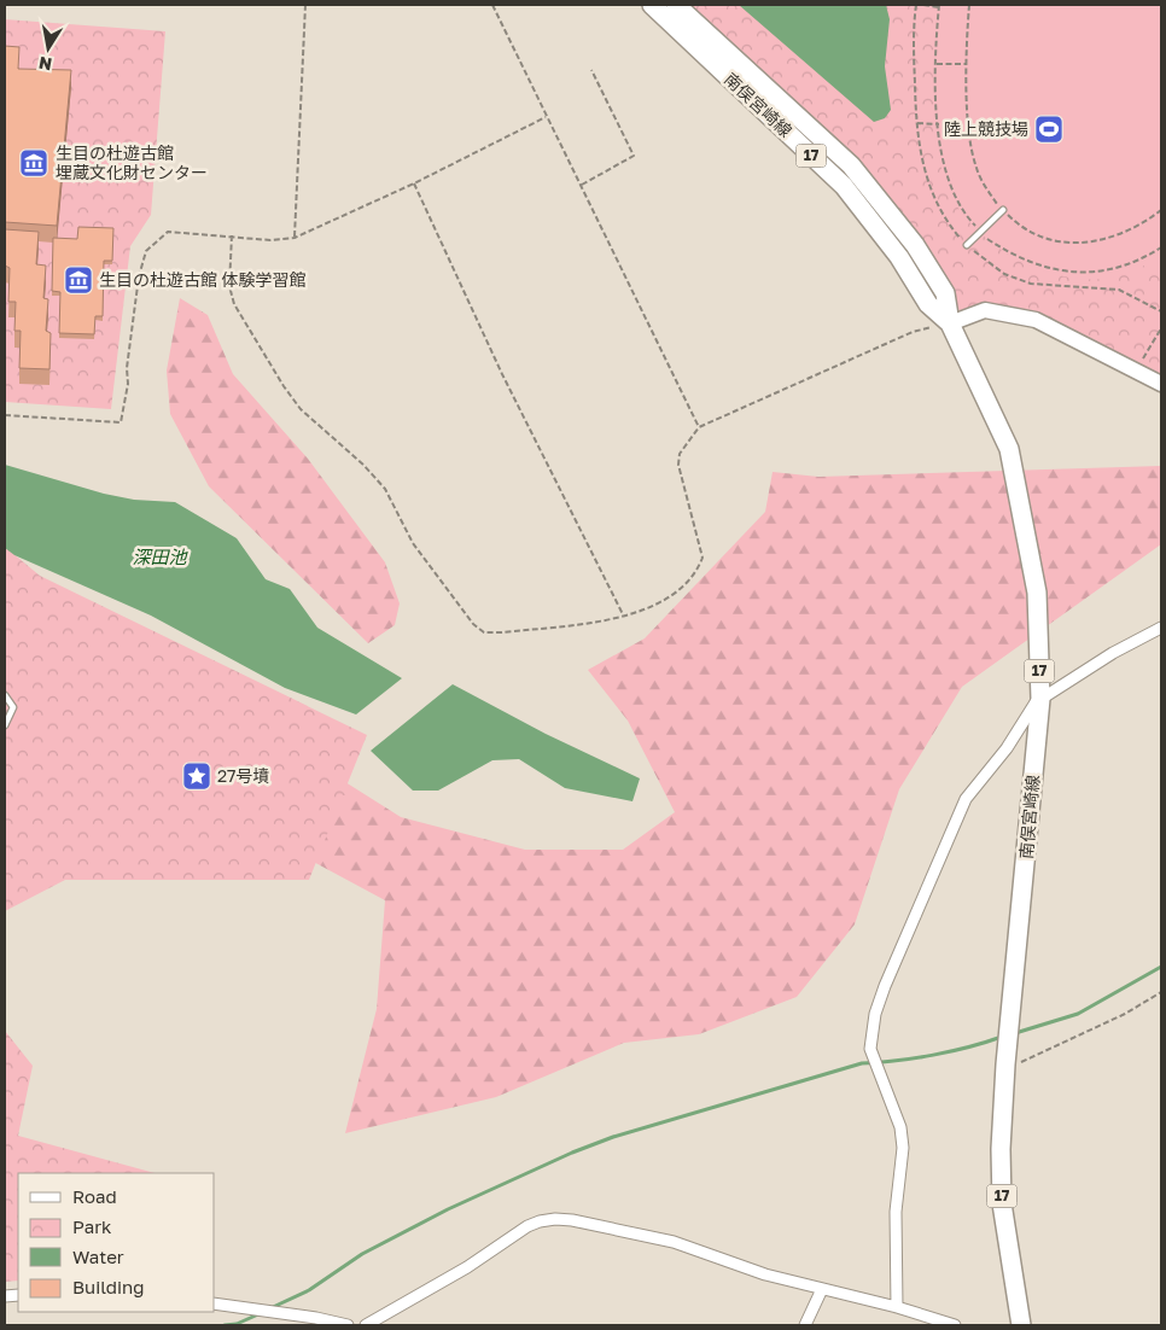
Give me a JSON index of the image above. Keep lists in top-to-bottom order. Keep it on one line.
{"streets":{"main road":["南俣宮崎線","17"]},"water":["深田池"],"places":{"sports":["陸上競技場"],"museum":["生目の杜遊古館 埋蔵文化財センター","生目の杜遊古館 体験学習館"],"place":["27号墳"]},"legend":["Road","Park","Water","Building"],"north":"bottom"}
